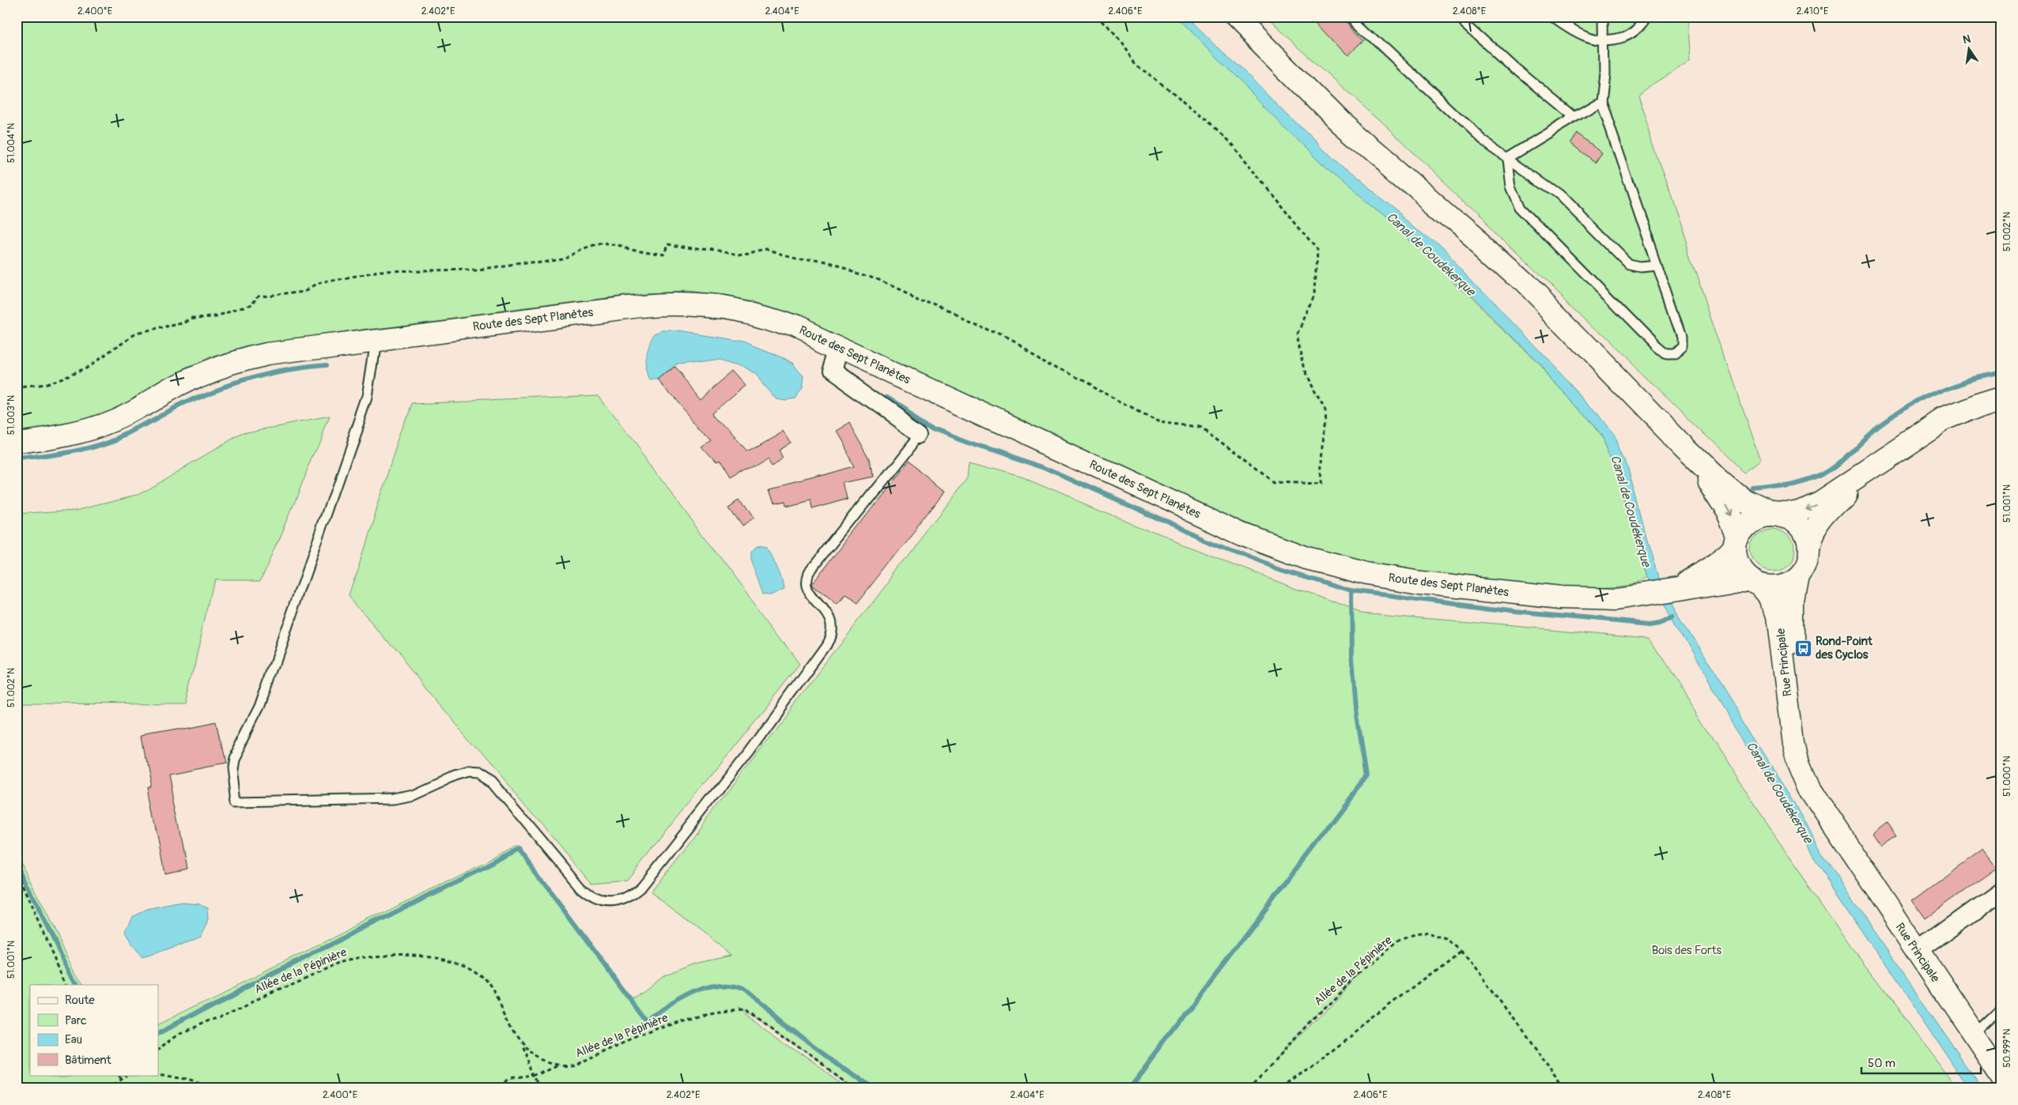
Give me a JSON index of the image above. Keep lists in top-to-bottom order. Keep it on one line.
{"streets":{"main road":["Route des Sept Planètes","Rue Principale"],"path":["Allée de la Pépinière"]},"crossings":[["Route des Sept Planètes","Rue Principale"]],"water":["Canal de Coudekerque"],"parks":["Bois des Forts"],"places":{"bus stop":["Rond-Point des Cyclos"]},"legend":["Route","Parc","Eau","Bâtiment"],"scale_bar":"50 m","north":"top","coordinates":["2.400°E","2.402°E","2.404°E","2.406°E","2.408°E","2.410°E","51.004°N","51.002°N","51.003°N","51.001°N","51.000°N","50.999°N"]}
